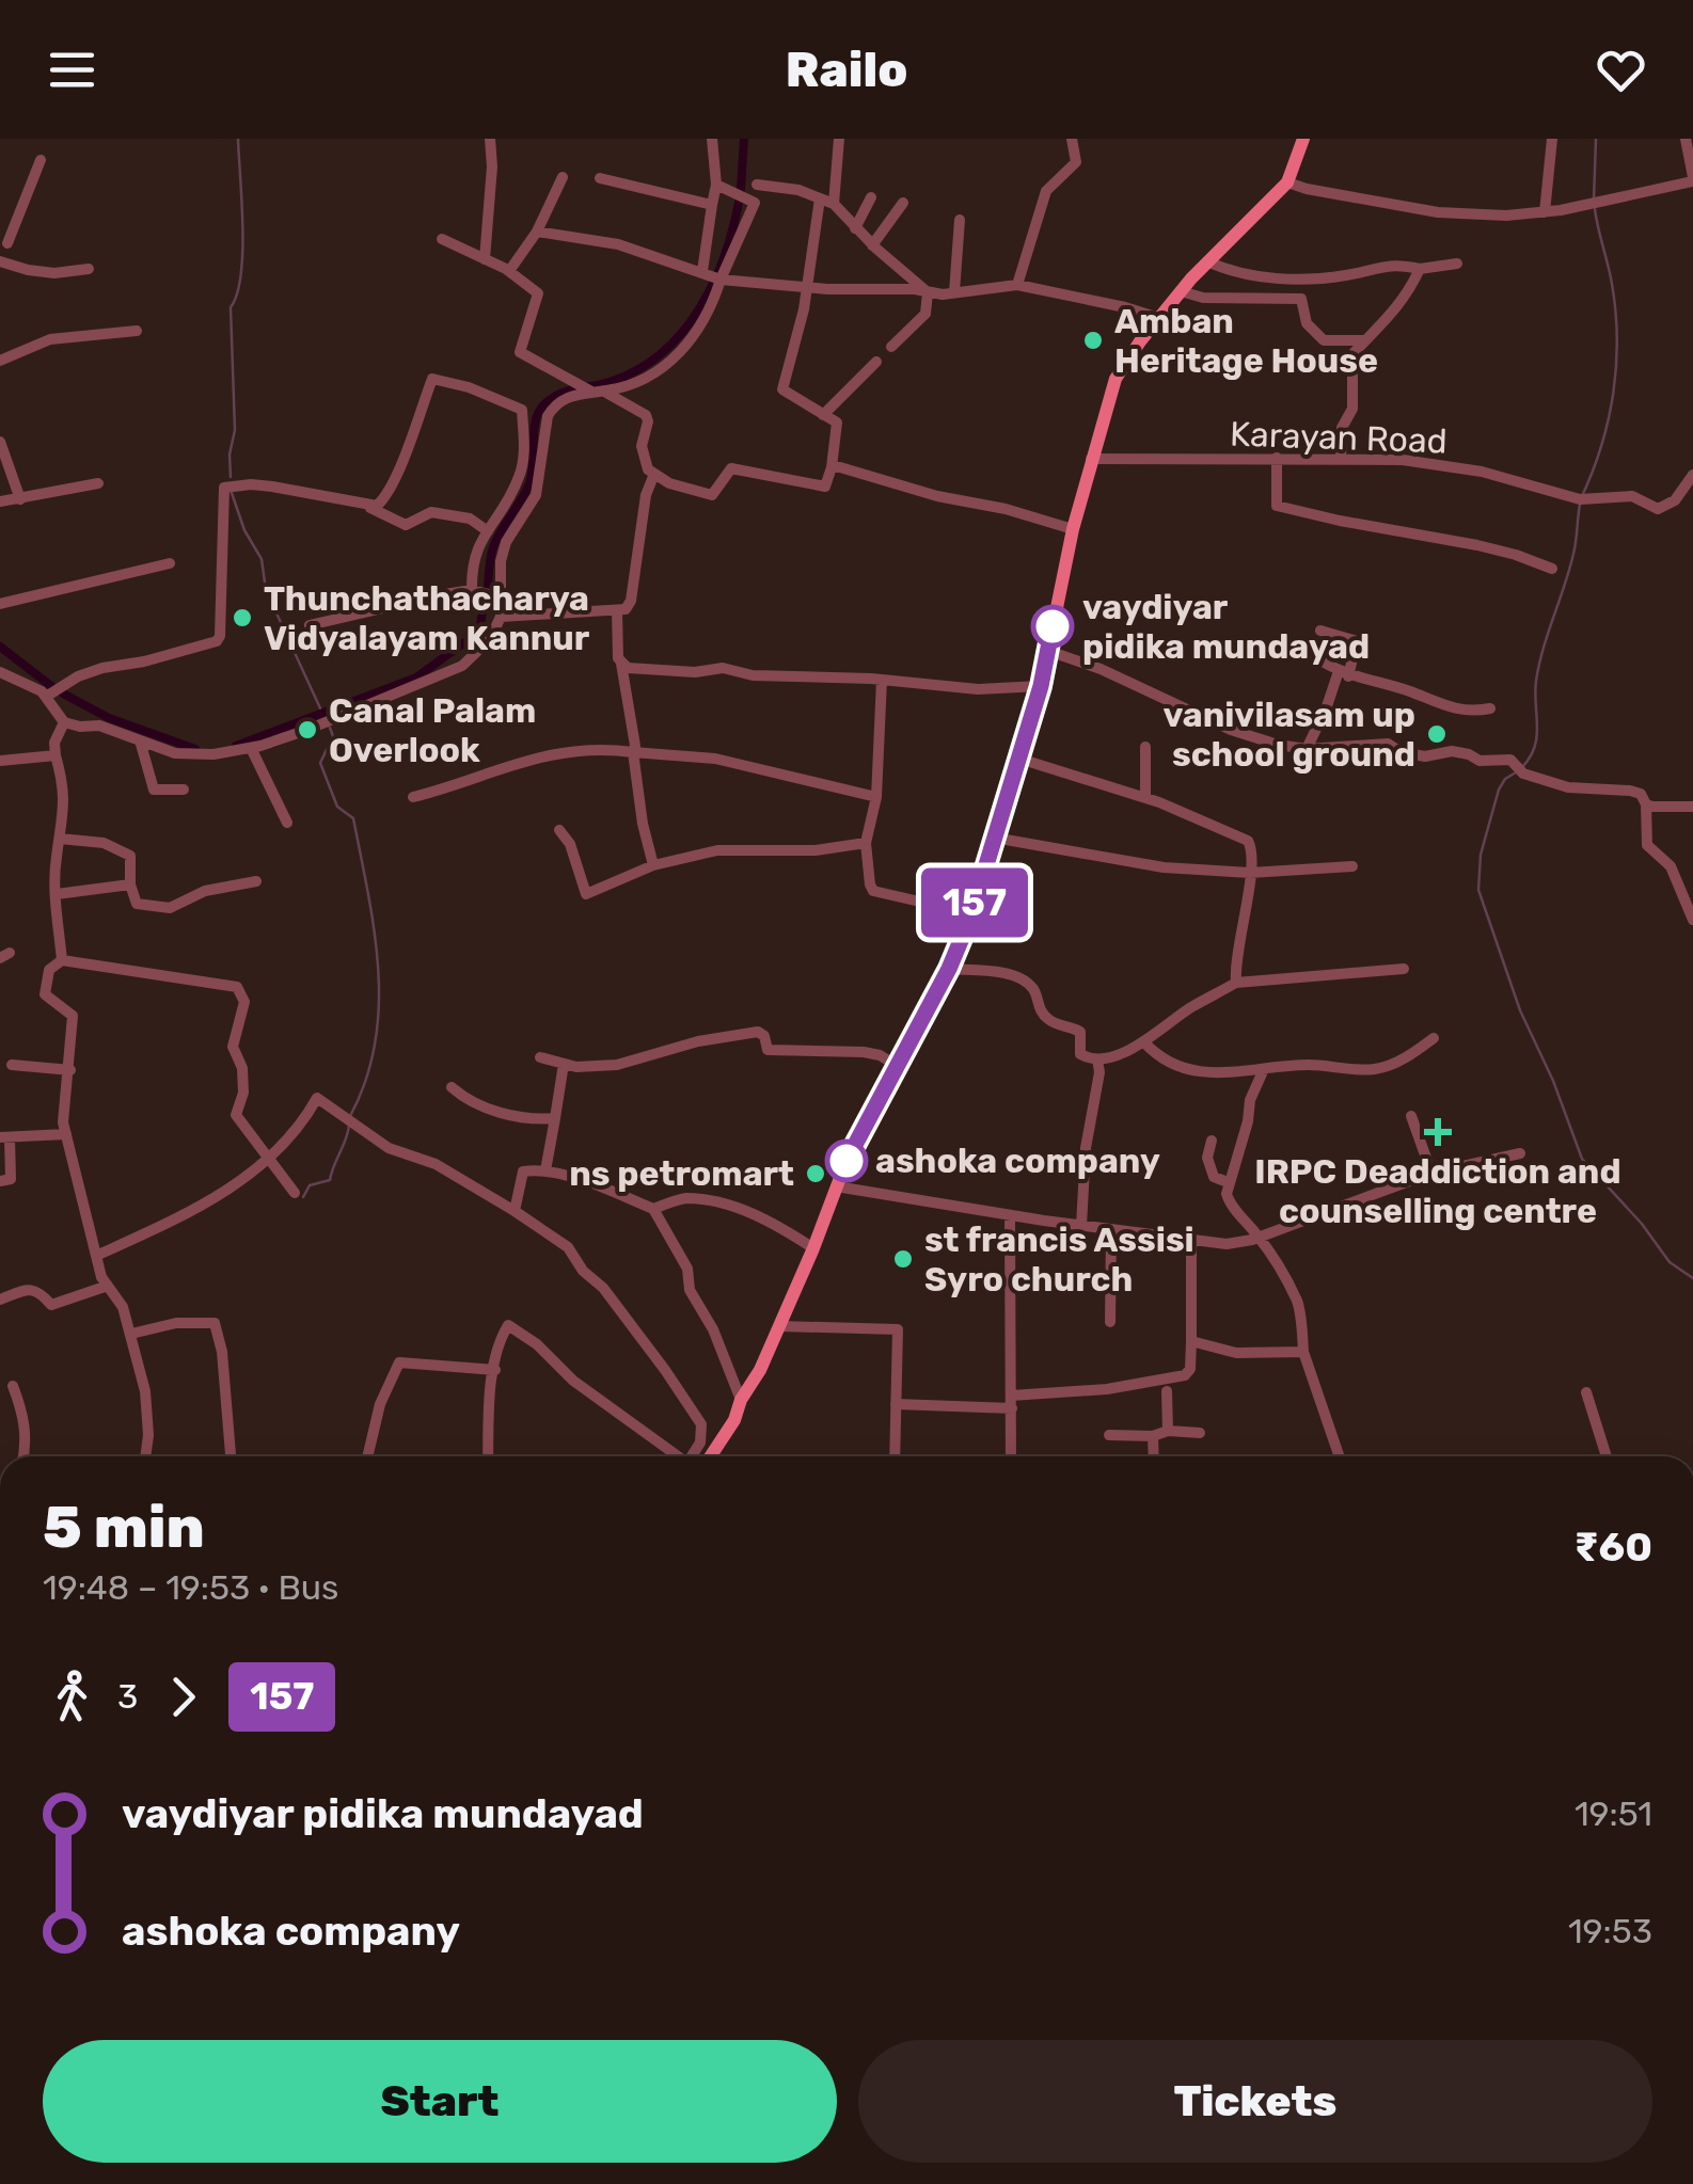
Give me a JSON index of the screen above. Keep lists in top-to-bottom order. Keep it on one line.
{"streets":{"street":["Karayan Road"]},"places":{"other":["Amban Heritage House","Thunchathacharya Vidyalayam Kannur","vaydiyar pidika mundayad","Canal Palam Overlook","vanivilasam up school ground","ashoka company","ns petromart","st francis Assisi Syro church"],"health":["IRPC Deaddiction and counselling centre"]},"lines":["bus line 157"],"page":{"header":"Railo","on_map":"157","heading":["5 min","19:48 – 19:53 · Bus","₹60"],"legs":["3","157"],"list":[{"name":"vaydiyar pidika mundayad","value":"19:51"},{"name":"ashoka company","value":"19:53"}],"buttons":["Start","Tickets"]}}
